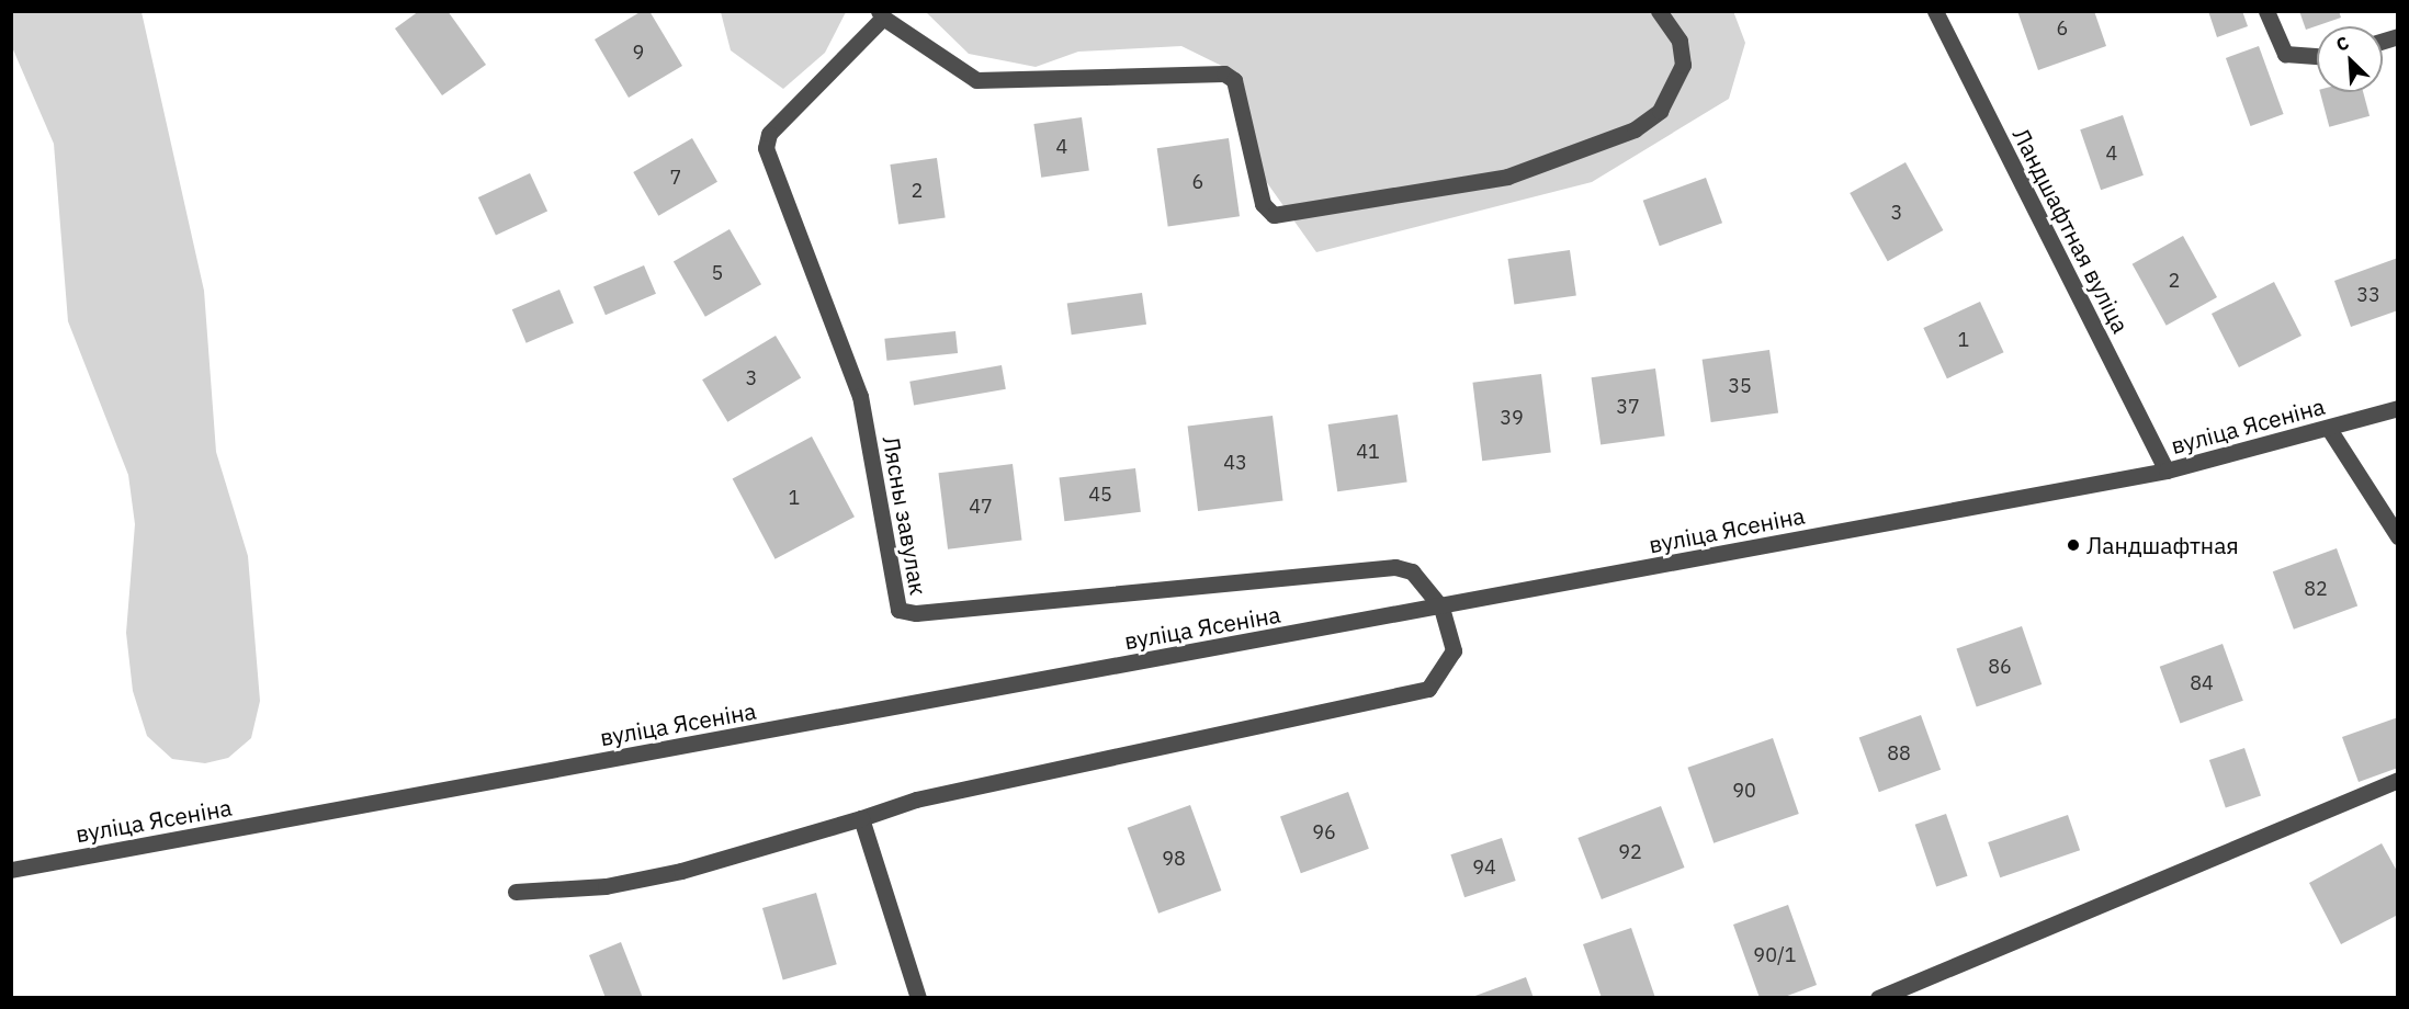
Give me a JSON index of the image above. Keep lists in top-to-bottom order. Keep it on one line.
{"streets":{"street":["Ландшафтная вуліца","вуліца Ясеніна","Лясны завулак"]},"crossings":[["Ландшафтная вуліца","вуліца Ясеніна"],["вуліца Ясеніна","Лясны завулак"]],"places":["Ландшафтная"],"house_numbers":["6","9","4","4","7","6","2","3","5","2","33","1","3","35","37","39","41","43","45","1","47","82","86","84","88","90","96","92","98","94","90/1"],"north":"top left"}
